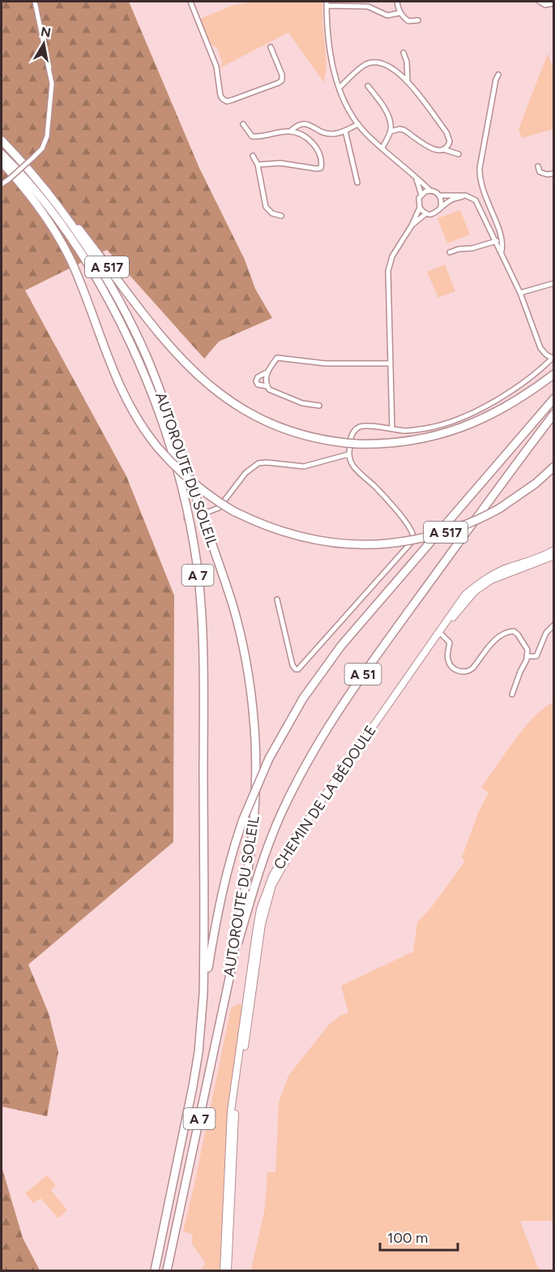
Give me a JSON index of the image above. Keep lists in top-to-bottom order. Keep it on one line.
{"streets":{"highway":["A 517","AUTOROUTE DU SOLEIL","A 7","A 51"],"street":["CHEMIN DE LA BÉDOULE"]},"crossings":[["A 517","AUTOROUTE DU SOLEIL"],["AUTOROUTE DU SOLEIL","A 51"]],"scale_bar":"100 m","north":"top"}
